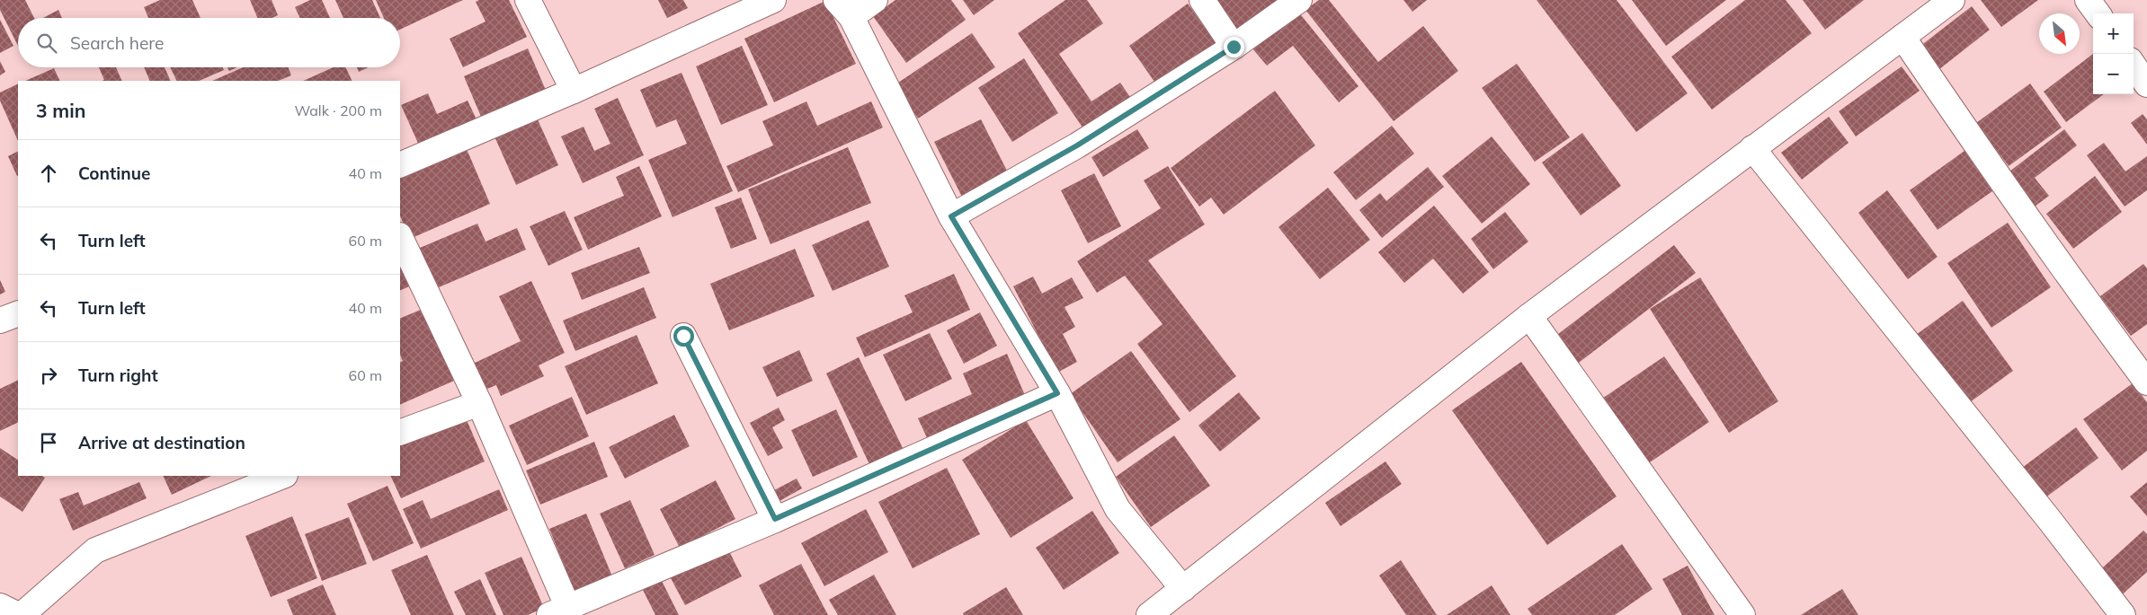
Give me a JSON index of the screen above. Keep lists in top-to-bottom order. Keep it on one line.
{"north":"bottom right","page":{"map_buttons":["+","−"],"search":"Search here","heading":["3 min","Walk · 200 m"],"list":[["Continue","40 m"],["Turn left","60 m"],["Turn left","40 m"],["Turn right","60 m"],"Arrive at destination"]}}
